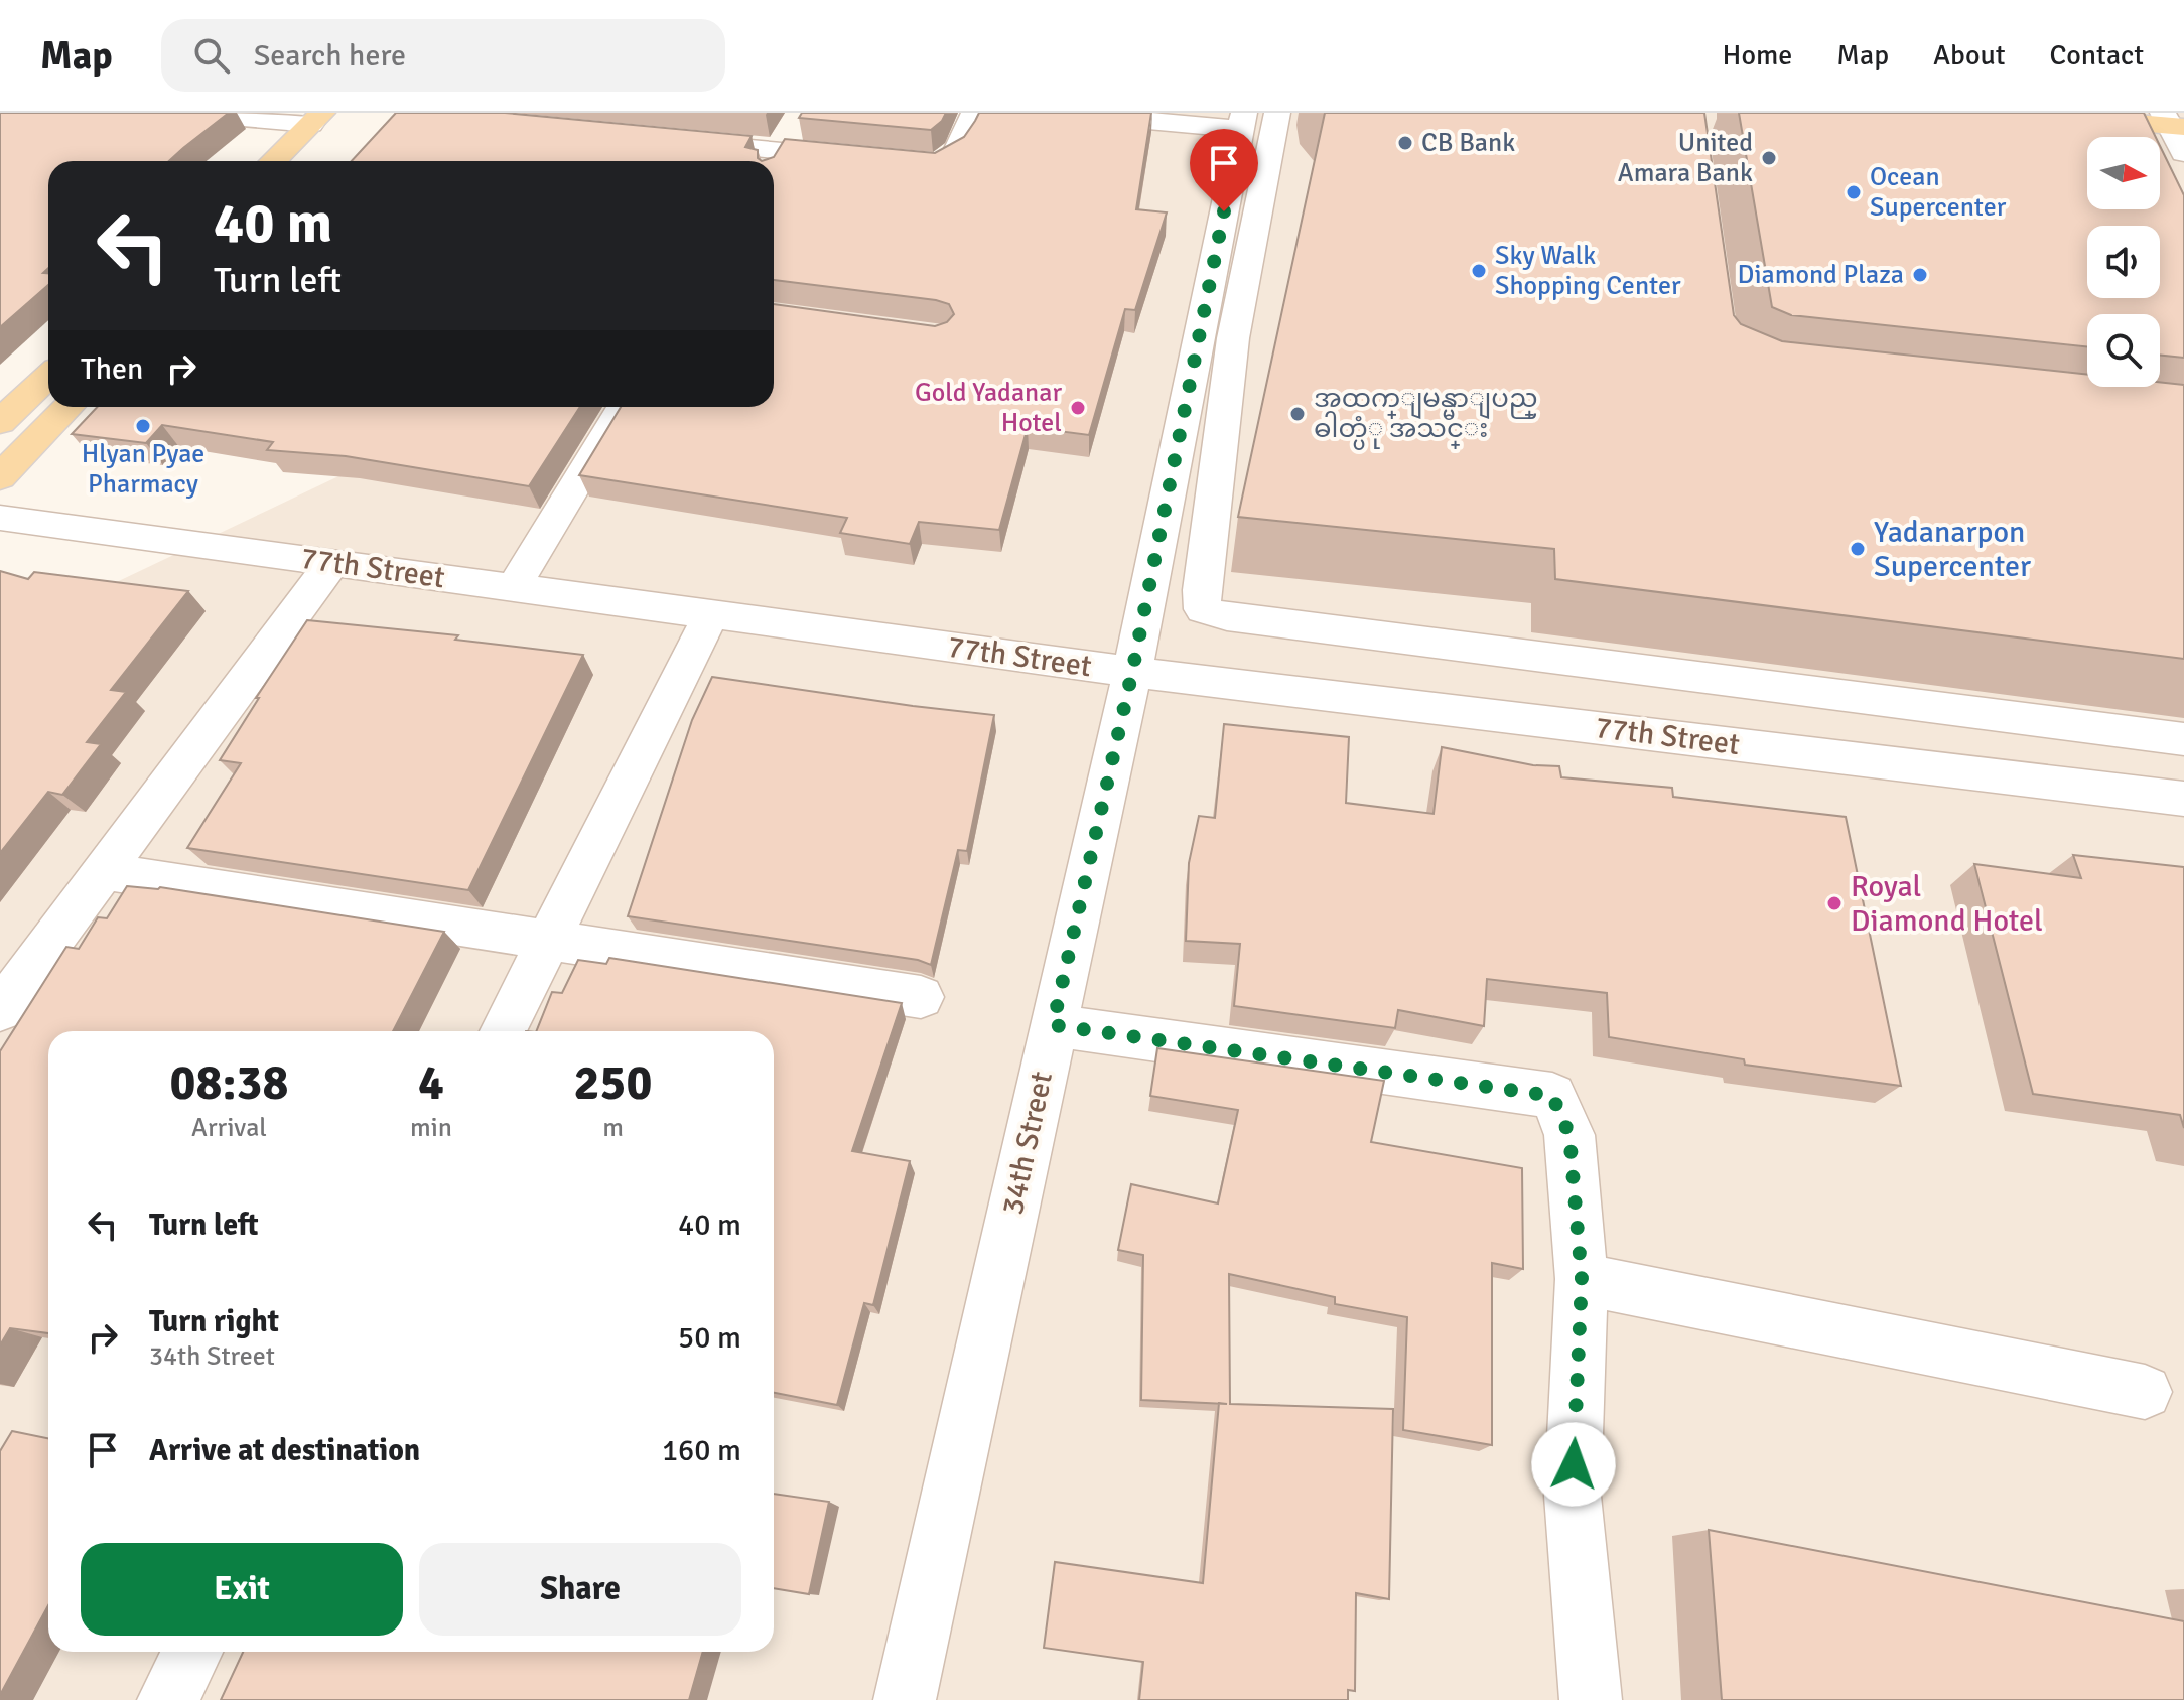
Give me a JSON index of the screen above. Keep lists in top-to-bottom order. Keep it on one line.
{"streets":{"street":["77th Street","34th Street"]},"crossings":[["77th Street","34th Street"]],"places":["CB Bank","United Amara Bank","Ocean Supercenter","Sky Walk Shopping Center","Diamond Plaza","Gold Yadanar Hotel","အထက္ျမန္မာျပည္ ဓါတ္ပံု အသင္း","Hlyan Pyae Pharmacy","Yadanarpon Supercenter","Royal Diamond Hotel"],"north":"right","page":{"header":"Map","search":"Search here","nav":["Home","Map","About","Contact"],"turn":["40 m","Turn left"],"then":"Then","eta":["08:38","Arrival","4","min","250","m"],"list":[{"name":"Turn left","value":"40 m"},{"name":"Turn right","note":"34th Street","value":"50 m"},{"name":"Arrive at destination","value":"160 m"}],"buttons":["Exit","Share"]}}
